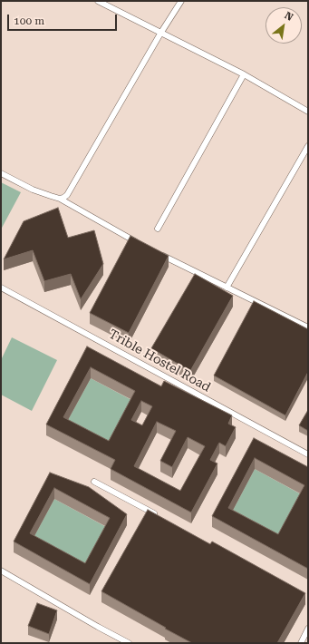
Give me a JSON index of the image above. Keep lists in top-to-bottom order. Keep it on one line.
{"streets":{"street":["Trible Hostel Road"]},"scale_bar":"100 m","north":"top right"}
